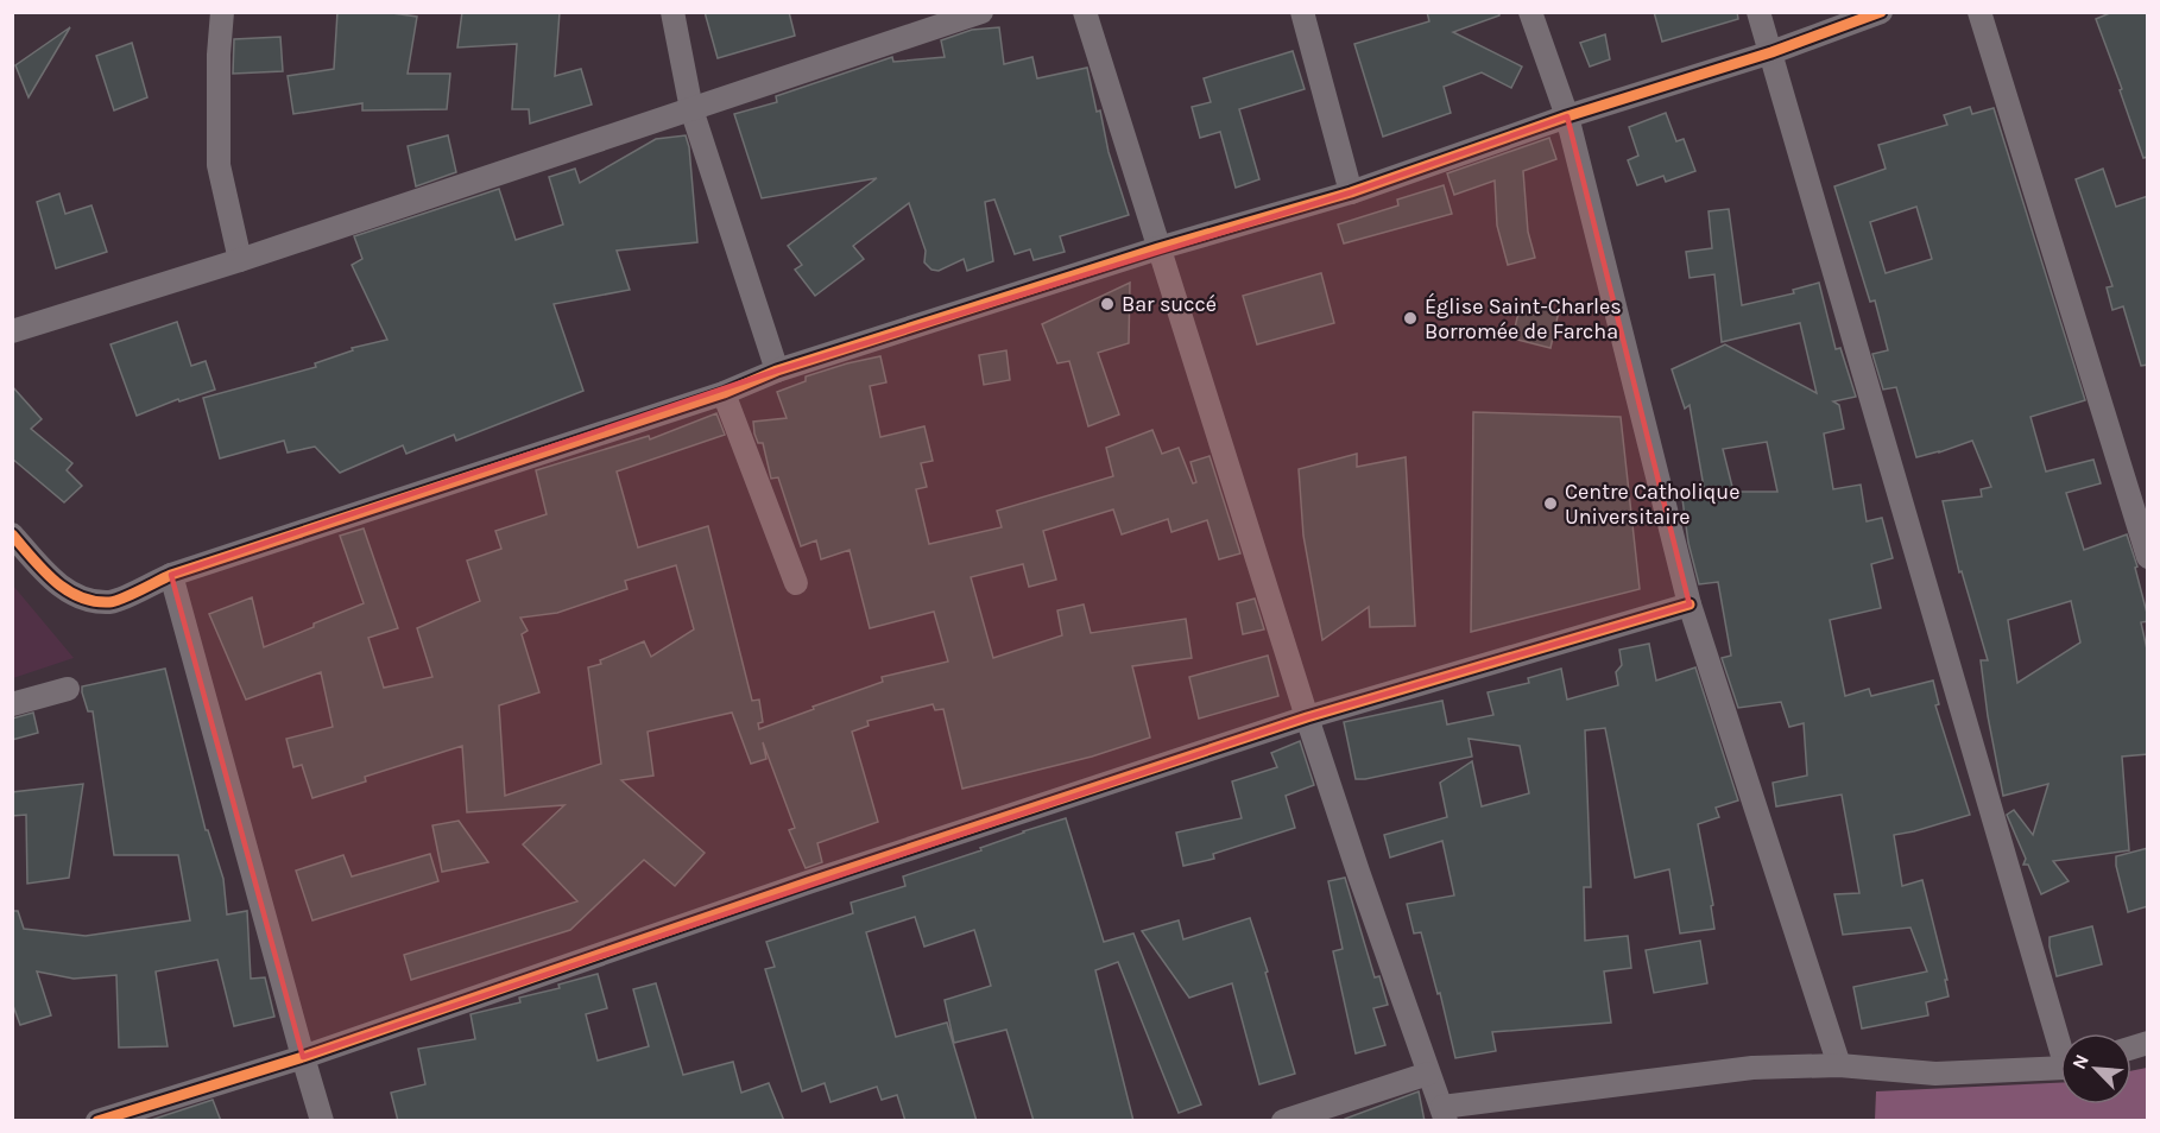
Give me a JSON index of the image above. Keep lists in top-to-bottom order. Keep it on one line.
{"places":["Bar succé","Église Saint-Charles Borromée de Farcha","Centre Catholique Universitaire"],"north":"top left"}
